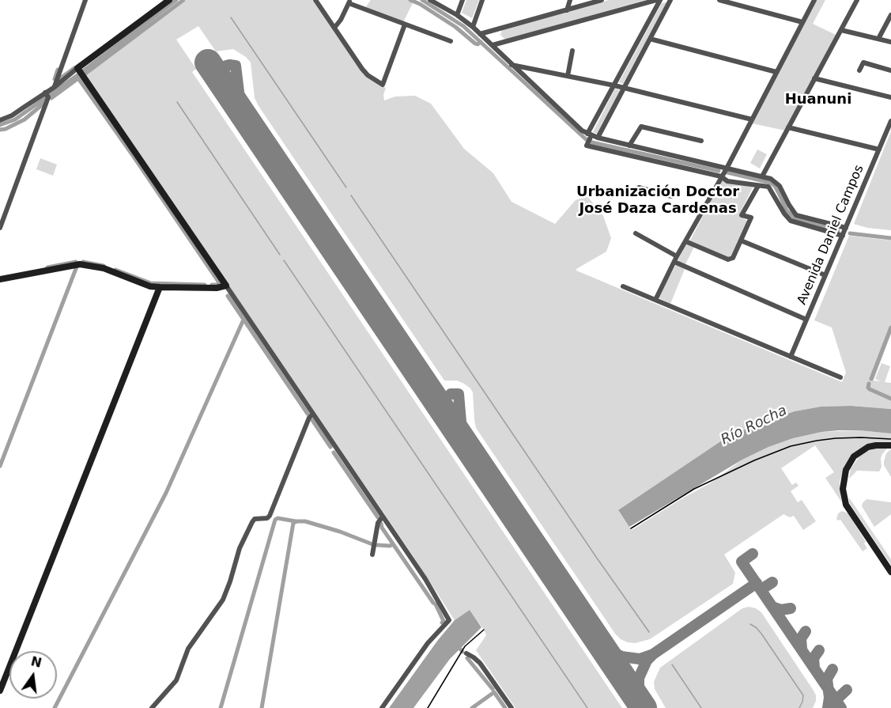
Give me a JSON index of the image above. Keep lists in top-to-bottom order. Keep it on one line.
{"streets":{"street":["Avenida Daniel Campos"]},"districts":["Huanuni","Urbanización Doctor José Daza Cardenas"],"water":["Río Rocha"],"north":"top"}
